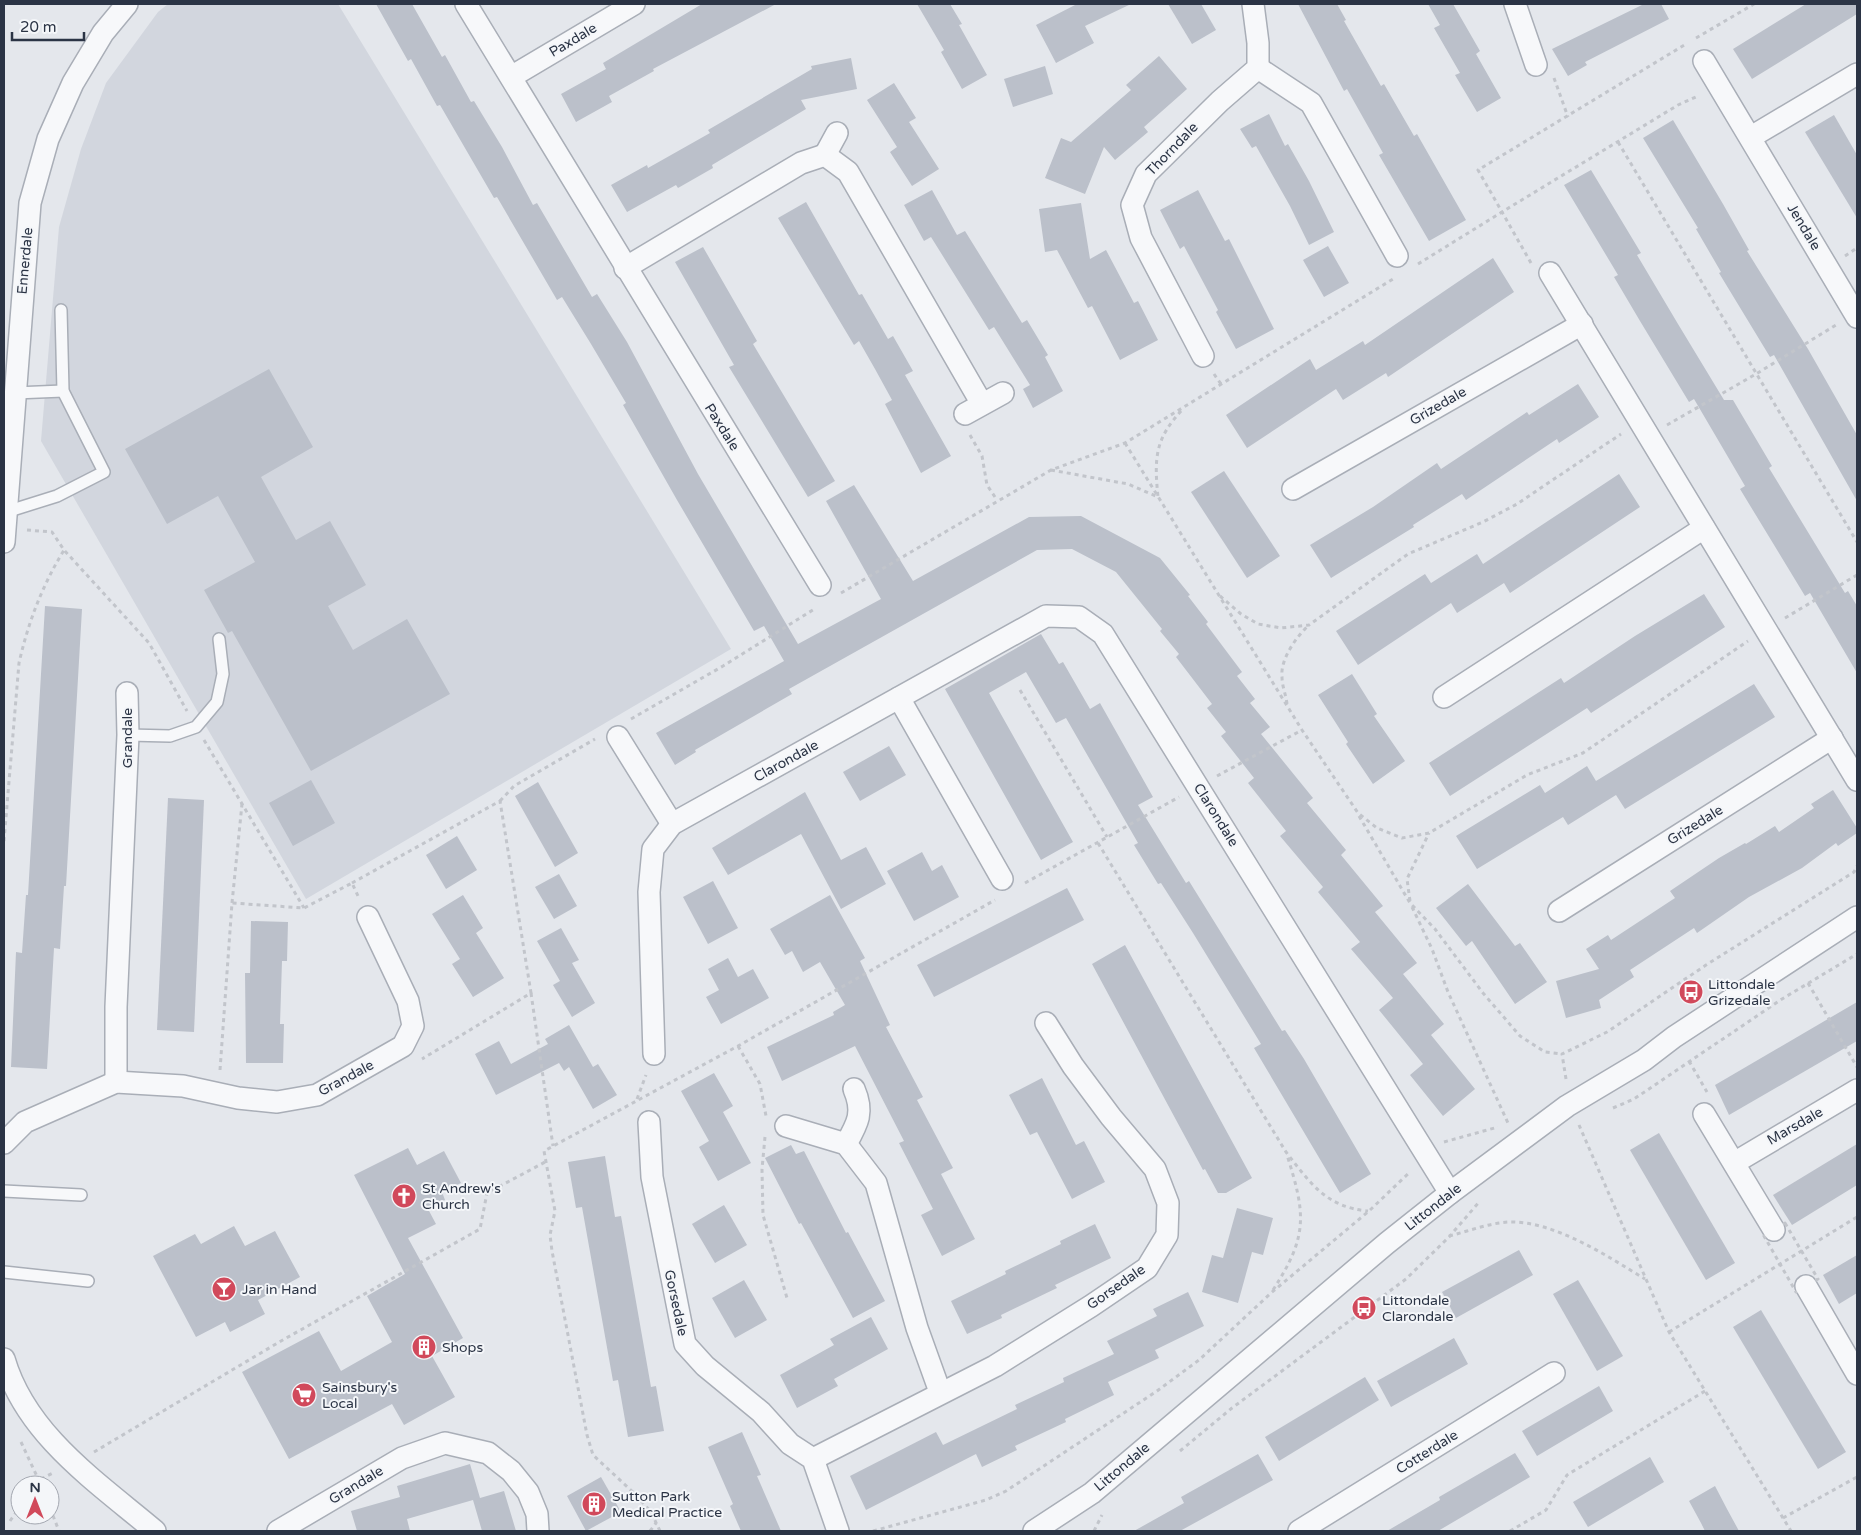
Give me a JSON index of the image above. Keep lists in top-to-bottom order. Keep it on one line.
{"streets":{"street":["Paxdale","Thorndale","Jendale","Ennerdale","Grizedale","Grandale","Clarondale","Marsdale","Littondale","Gorsedale","Cotterdale"]},"crossings":[["Clarondale","Littondale"]],"places":{"bus stop":["Littondale Grizedale","Littondale Clarondale"],"church":["St Andrew's Church"],"bar":["Jar in Hand"],"building":["Shops","Sutton Park Medical Practice"],"supermarket":["Sainsbury's Local"]},"scale_bar":"20 m","north":"top"}
